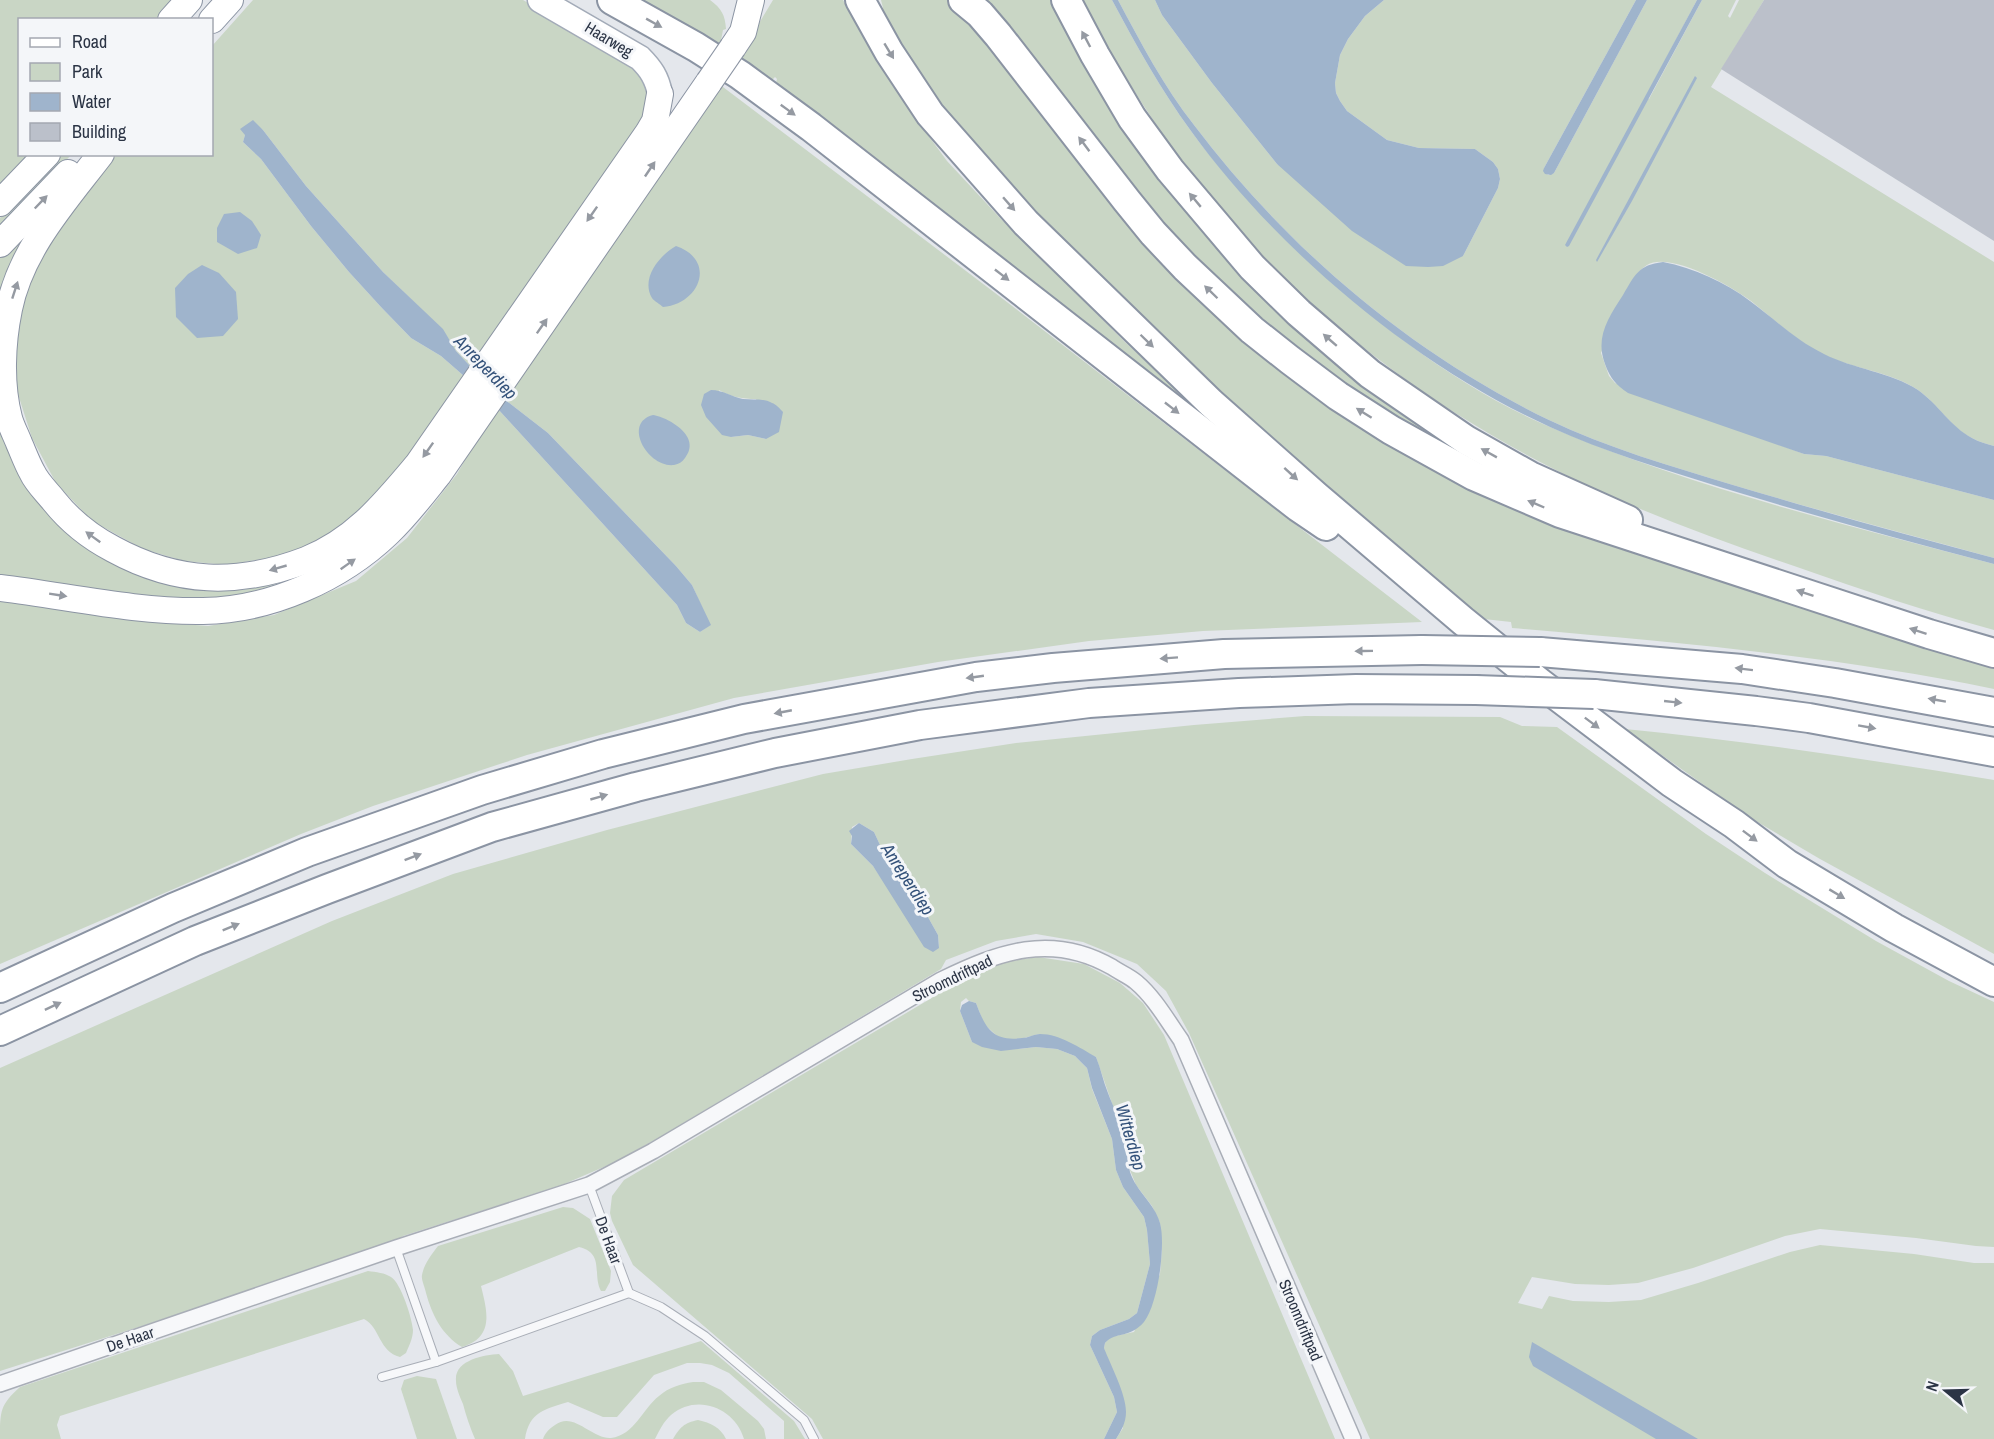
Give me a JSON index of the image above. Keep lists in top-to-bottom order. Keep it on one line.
{"streets":{"main road":["Haarweg"],"street":["Stroomdriftpad","De Haar"]},"crossings":[["Stroomdriftpad","De Haar"]],"water":["Anreperdiep","Witterdiep"],"legend":["Road","Park","Water","Building"],"north":"left"}
